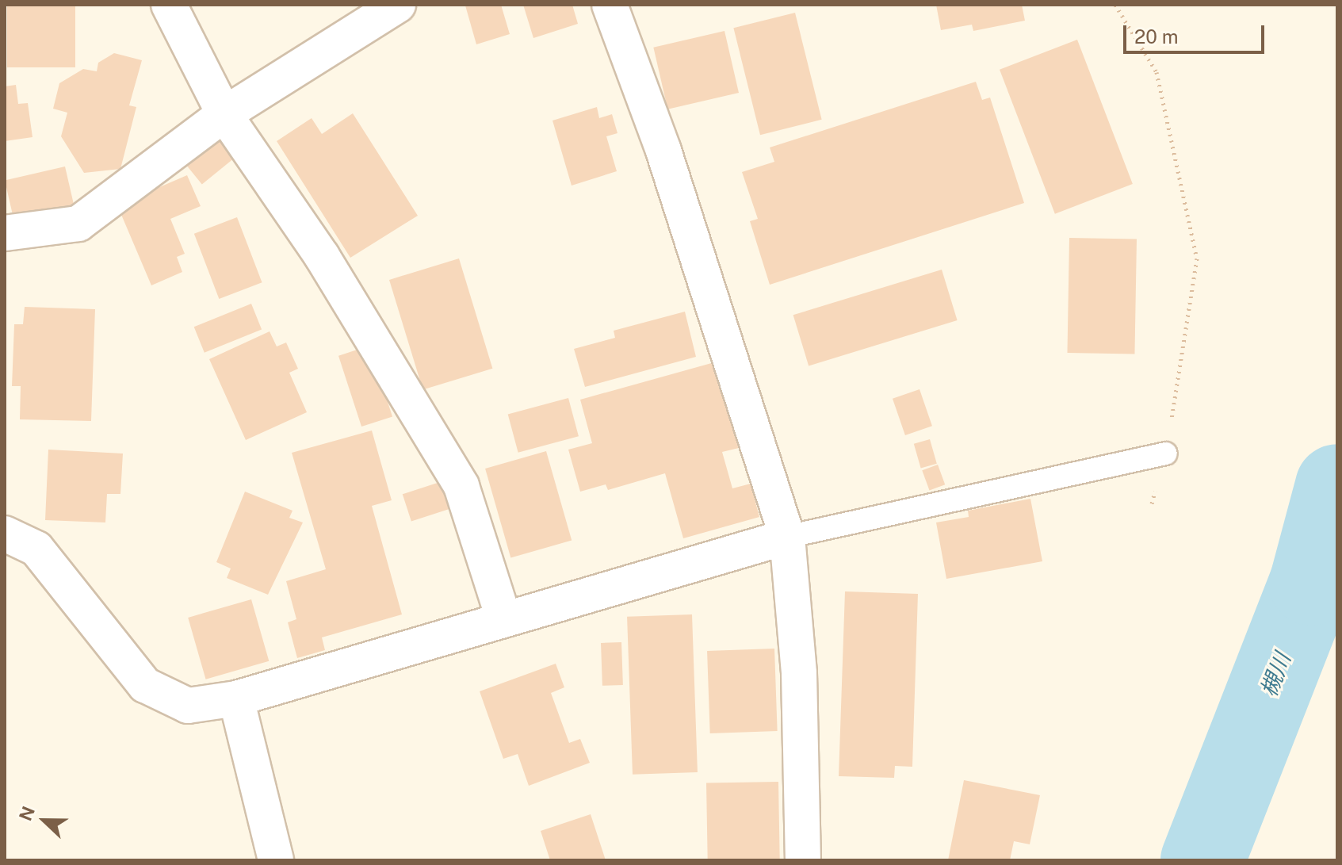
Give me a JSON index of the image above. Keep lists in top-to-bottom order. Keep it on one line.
{"water":["槻川"],"scale_bar":"20 m","north":"left"}
